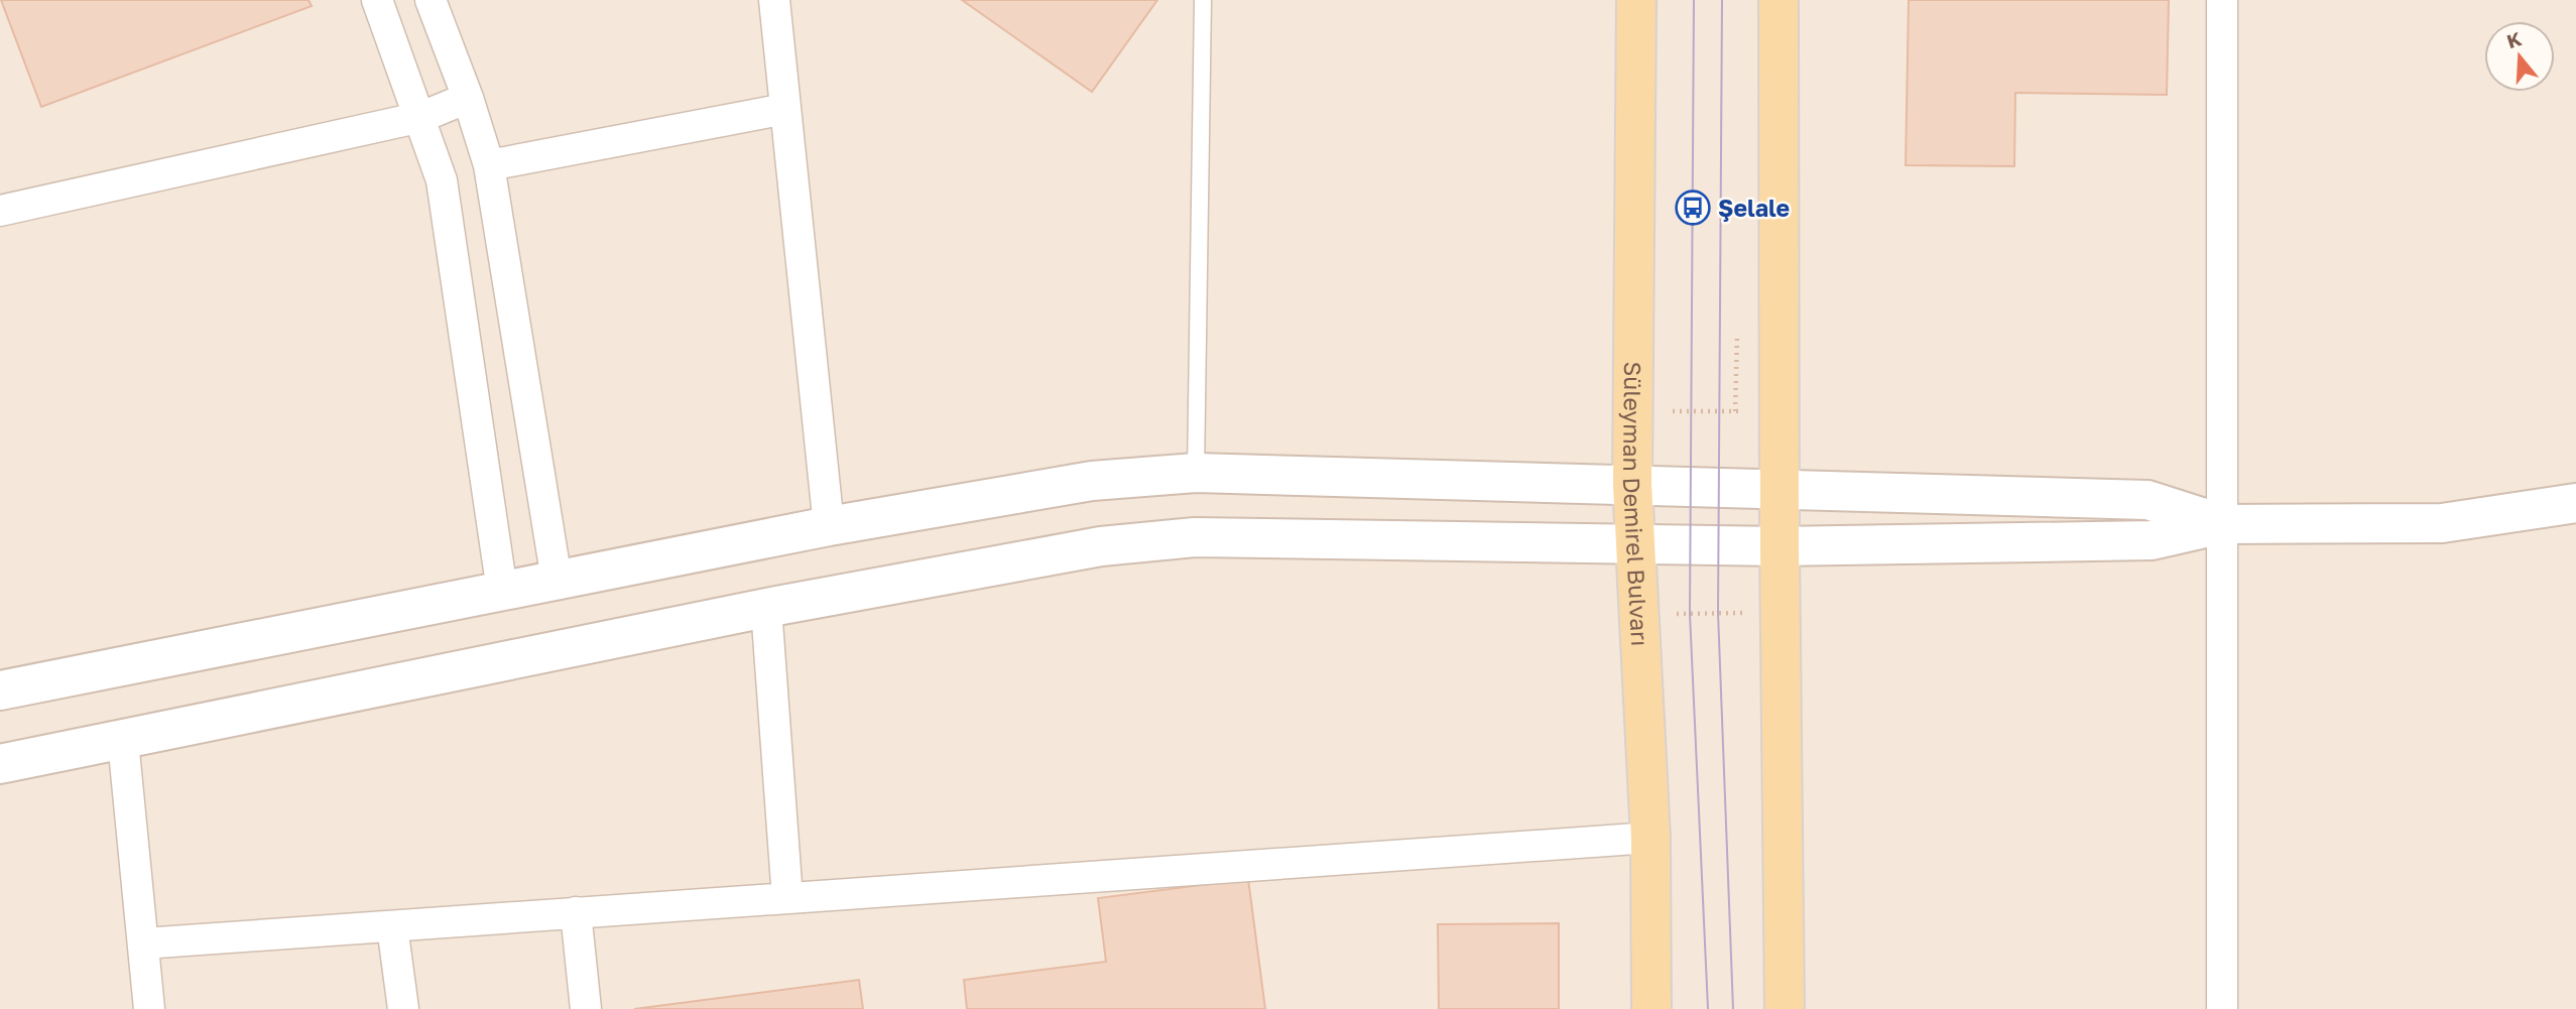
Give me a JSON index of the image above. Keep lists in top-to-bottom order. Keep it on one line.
{"streets":{"main road":["Süleyman Demirel Bulvarı"]},"places":{"bus stop":["Şelale"]},"north":"top"}
